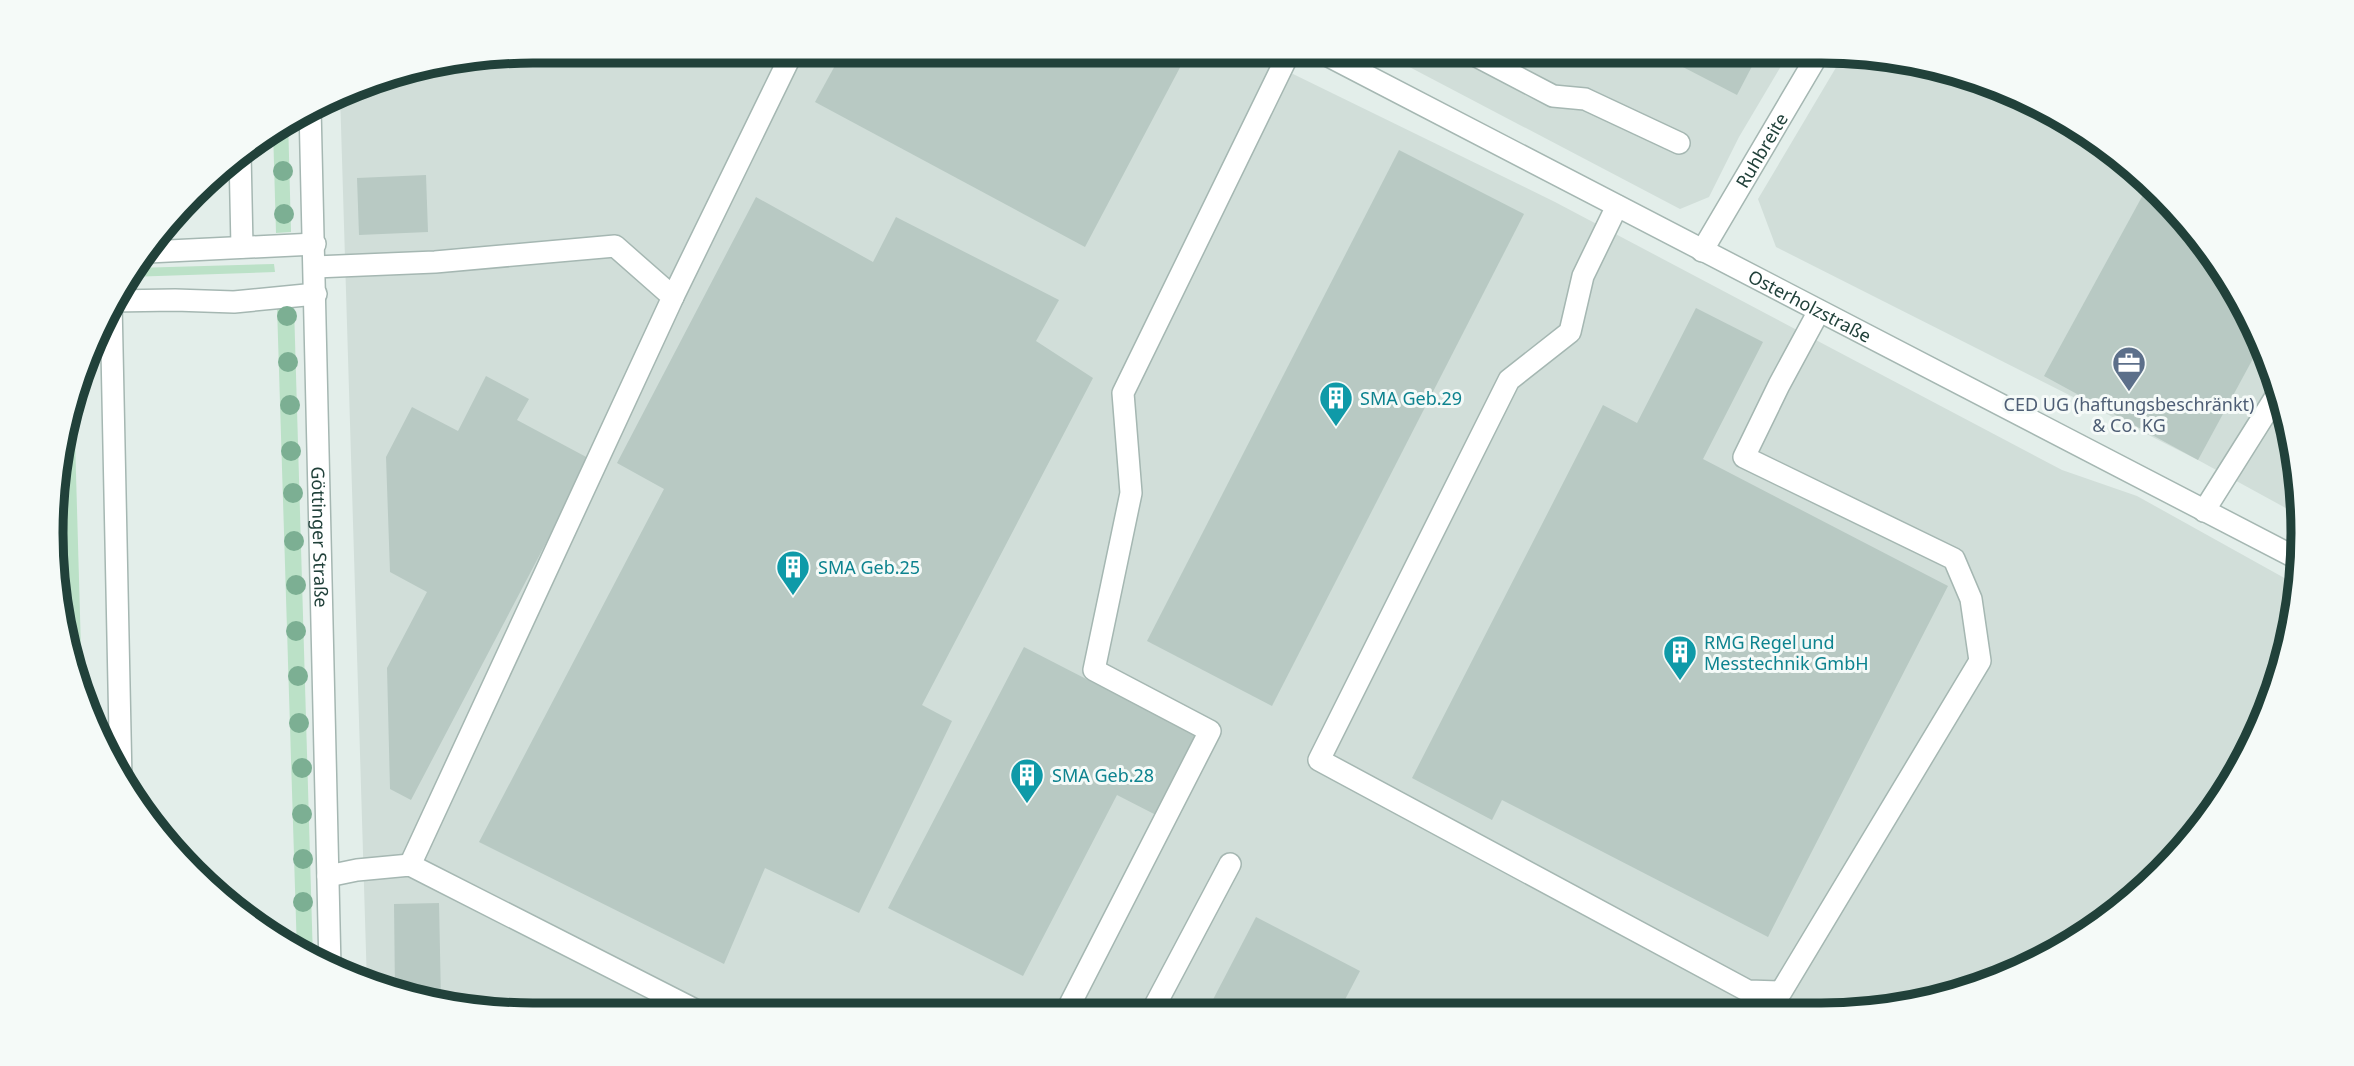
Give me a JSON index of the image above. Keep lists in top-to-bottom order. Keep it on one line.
{"streets":{"street":["Ruhbreite","Osterholzstraße","Göttinger Straße"]},"crossings":[["Ruhbreite","Osterholzstraße"]],"places":{"office":["CED UG (haftungsbeschränkt) & Co. KG"],"building":["SMA Geb.29","SMA Geb.25","RMG Regel und Messtechnik GmbH","SMA Geb.28"]}}
